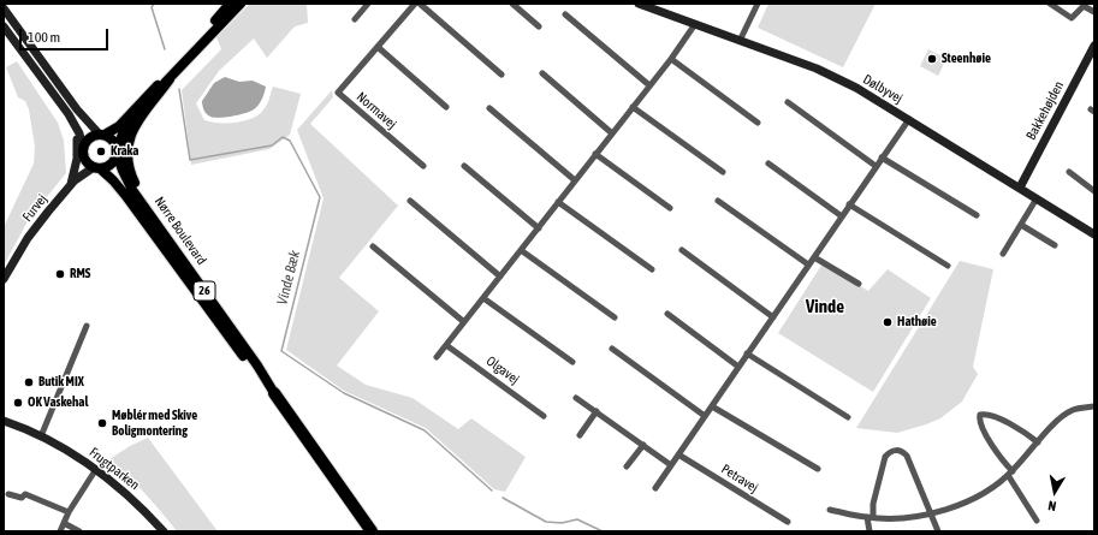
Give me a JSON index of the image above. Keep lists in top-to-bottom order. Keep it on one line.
{"streets":{"highway":["Nørre Boulevard","26"],"street":["Dølbyvej","Normavej","Bakkehøjden","Furvej","Olgavej","Frugtparken","Petravej"]},"crossings":[["Dølbyvej","Bakkehøjden"],["Furvej","Nørre Boulevard"],["Furvej","26"],["Nørre Boulevard","26"]],"districts":["Vinde"],"water":["Vinde Bæk"],"places":["Steenhøie","Kraka","RMS","Hathøie","Butik MIX","OK Vaskehal","Møblér med Skive Boligmontering"],"scale_bar":"100 m","north":"bottom"}
